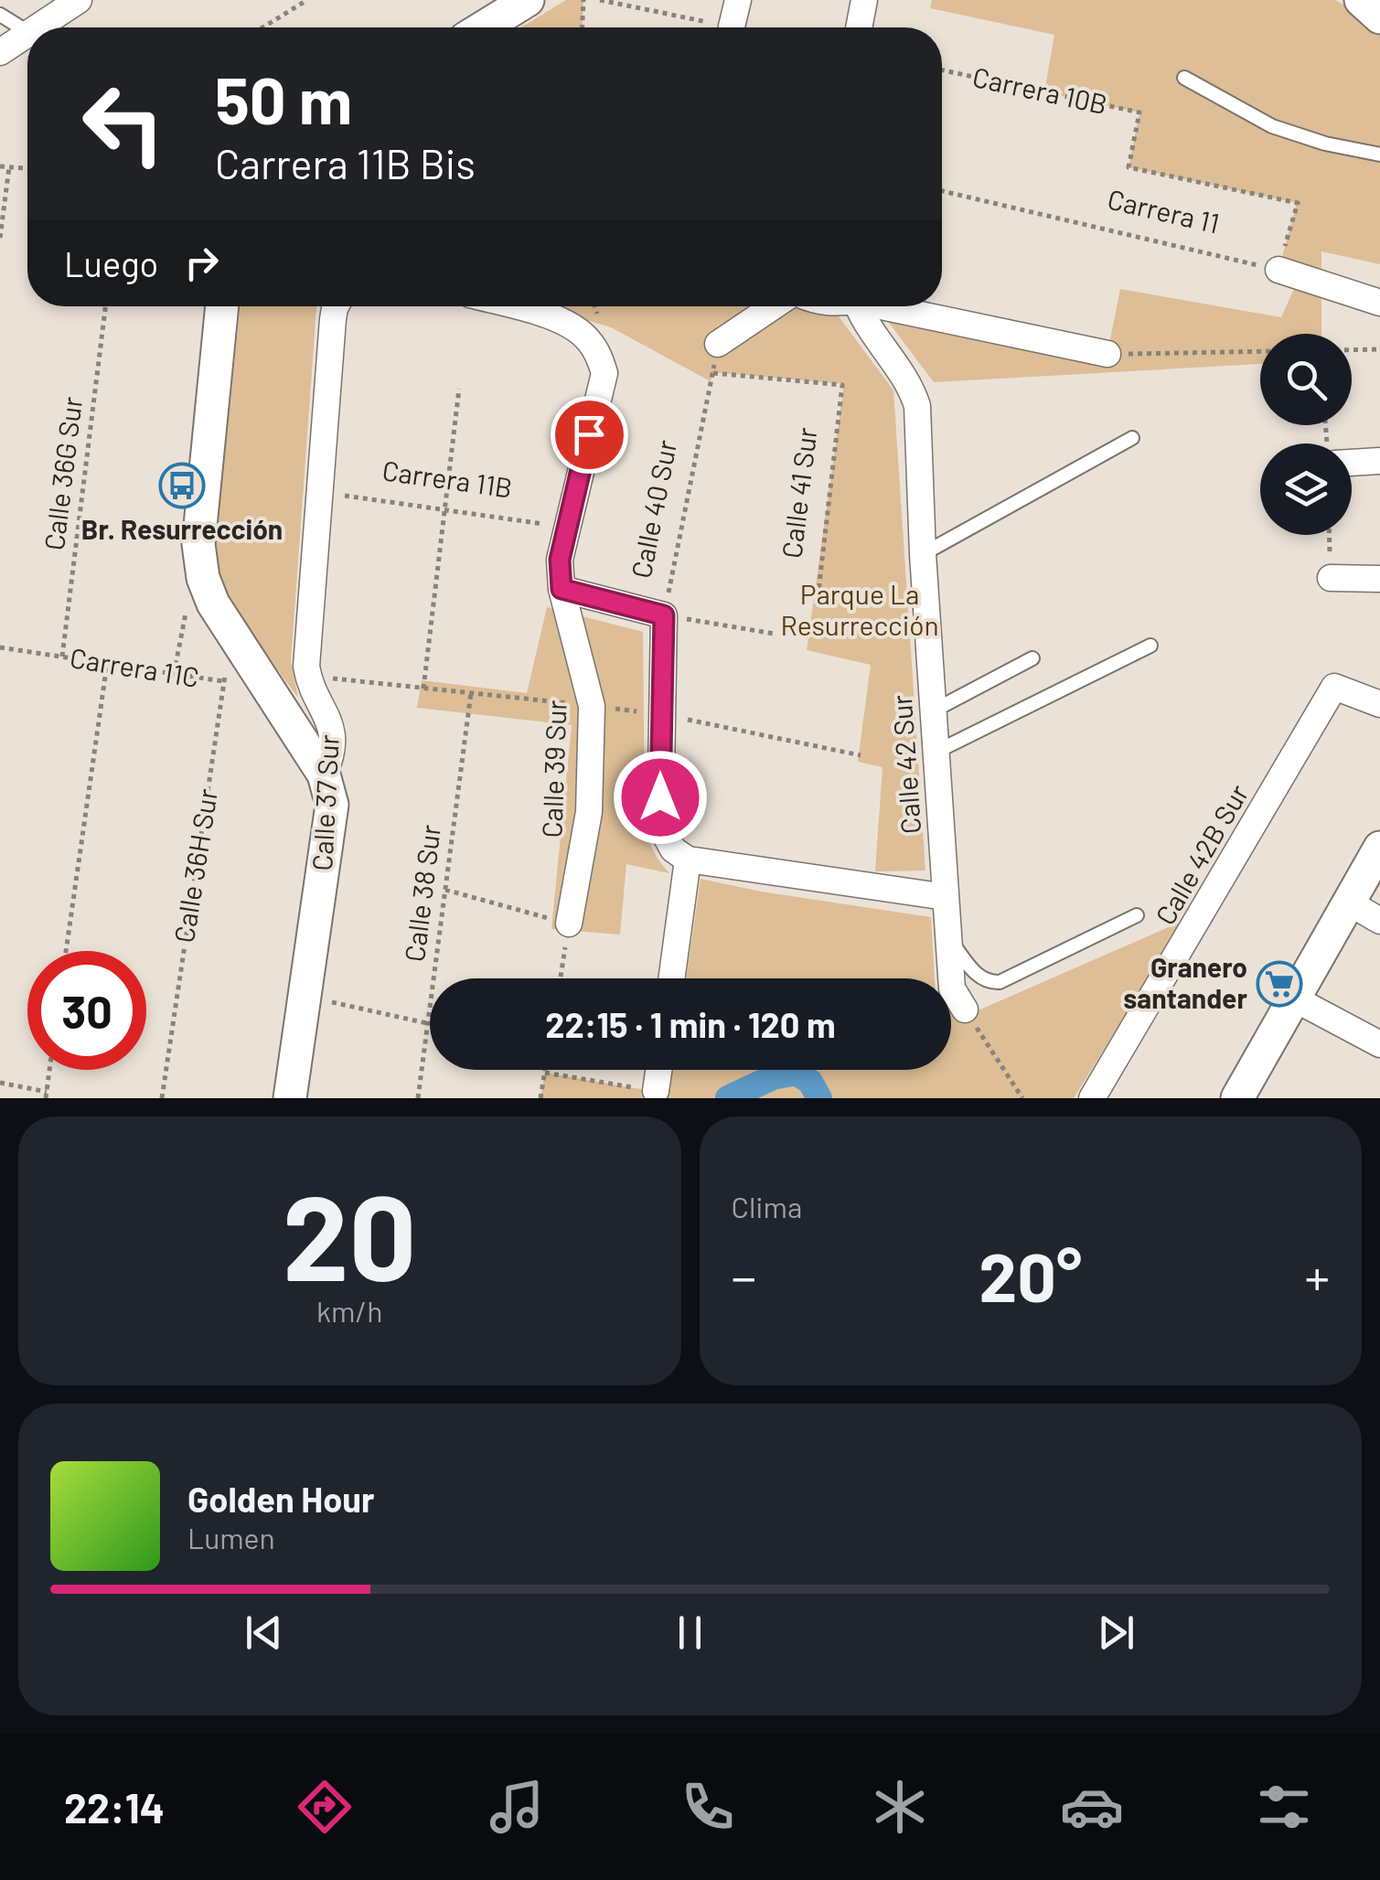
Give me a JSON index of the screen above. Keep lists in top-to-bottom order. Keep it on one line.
{"streets":{"street":["Calle 40 Sur","Calle 42 Sur","Calle 39 Sur","Calle 37 Sur","Calle 42B Sur"],"path":["Carrera 10B","Carrera 11","Calle 36G Sur","Carrera 11B","Calle 41 Sur","Carrera 11C","Calle 36H Sur","Calle 38 Sur"]},"crossings":[["Carrera 10B","Carrera 11"],["Calle 36G Sur","Carrera 11C"],["Carrera 11B","Calle 39 Sur"],["Carrera 11B","Calle 37 Sur"],["Calle 41 Sur","Calle 40 Sur"],["Carrera 11C","Calle 36H Sur"]],"parks":["Parque La Resurrección"],"places":{"bus stop":["Br. Resurrección"],"supermarket":["Granero santander"]},"page":{"turn":["50 m","Carrera 11B Bis"],"then":"Luego","limit":"30","trip":"22:15 · 1 min · 120 m","tile":[["20","km/h"],"Clima"],"heat":["−","20°","+"],"song":["Golden Hour","Lumen"],"tabs":"22:14"}}
